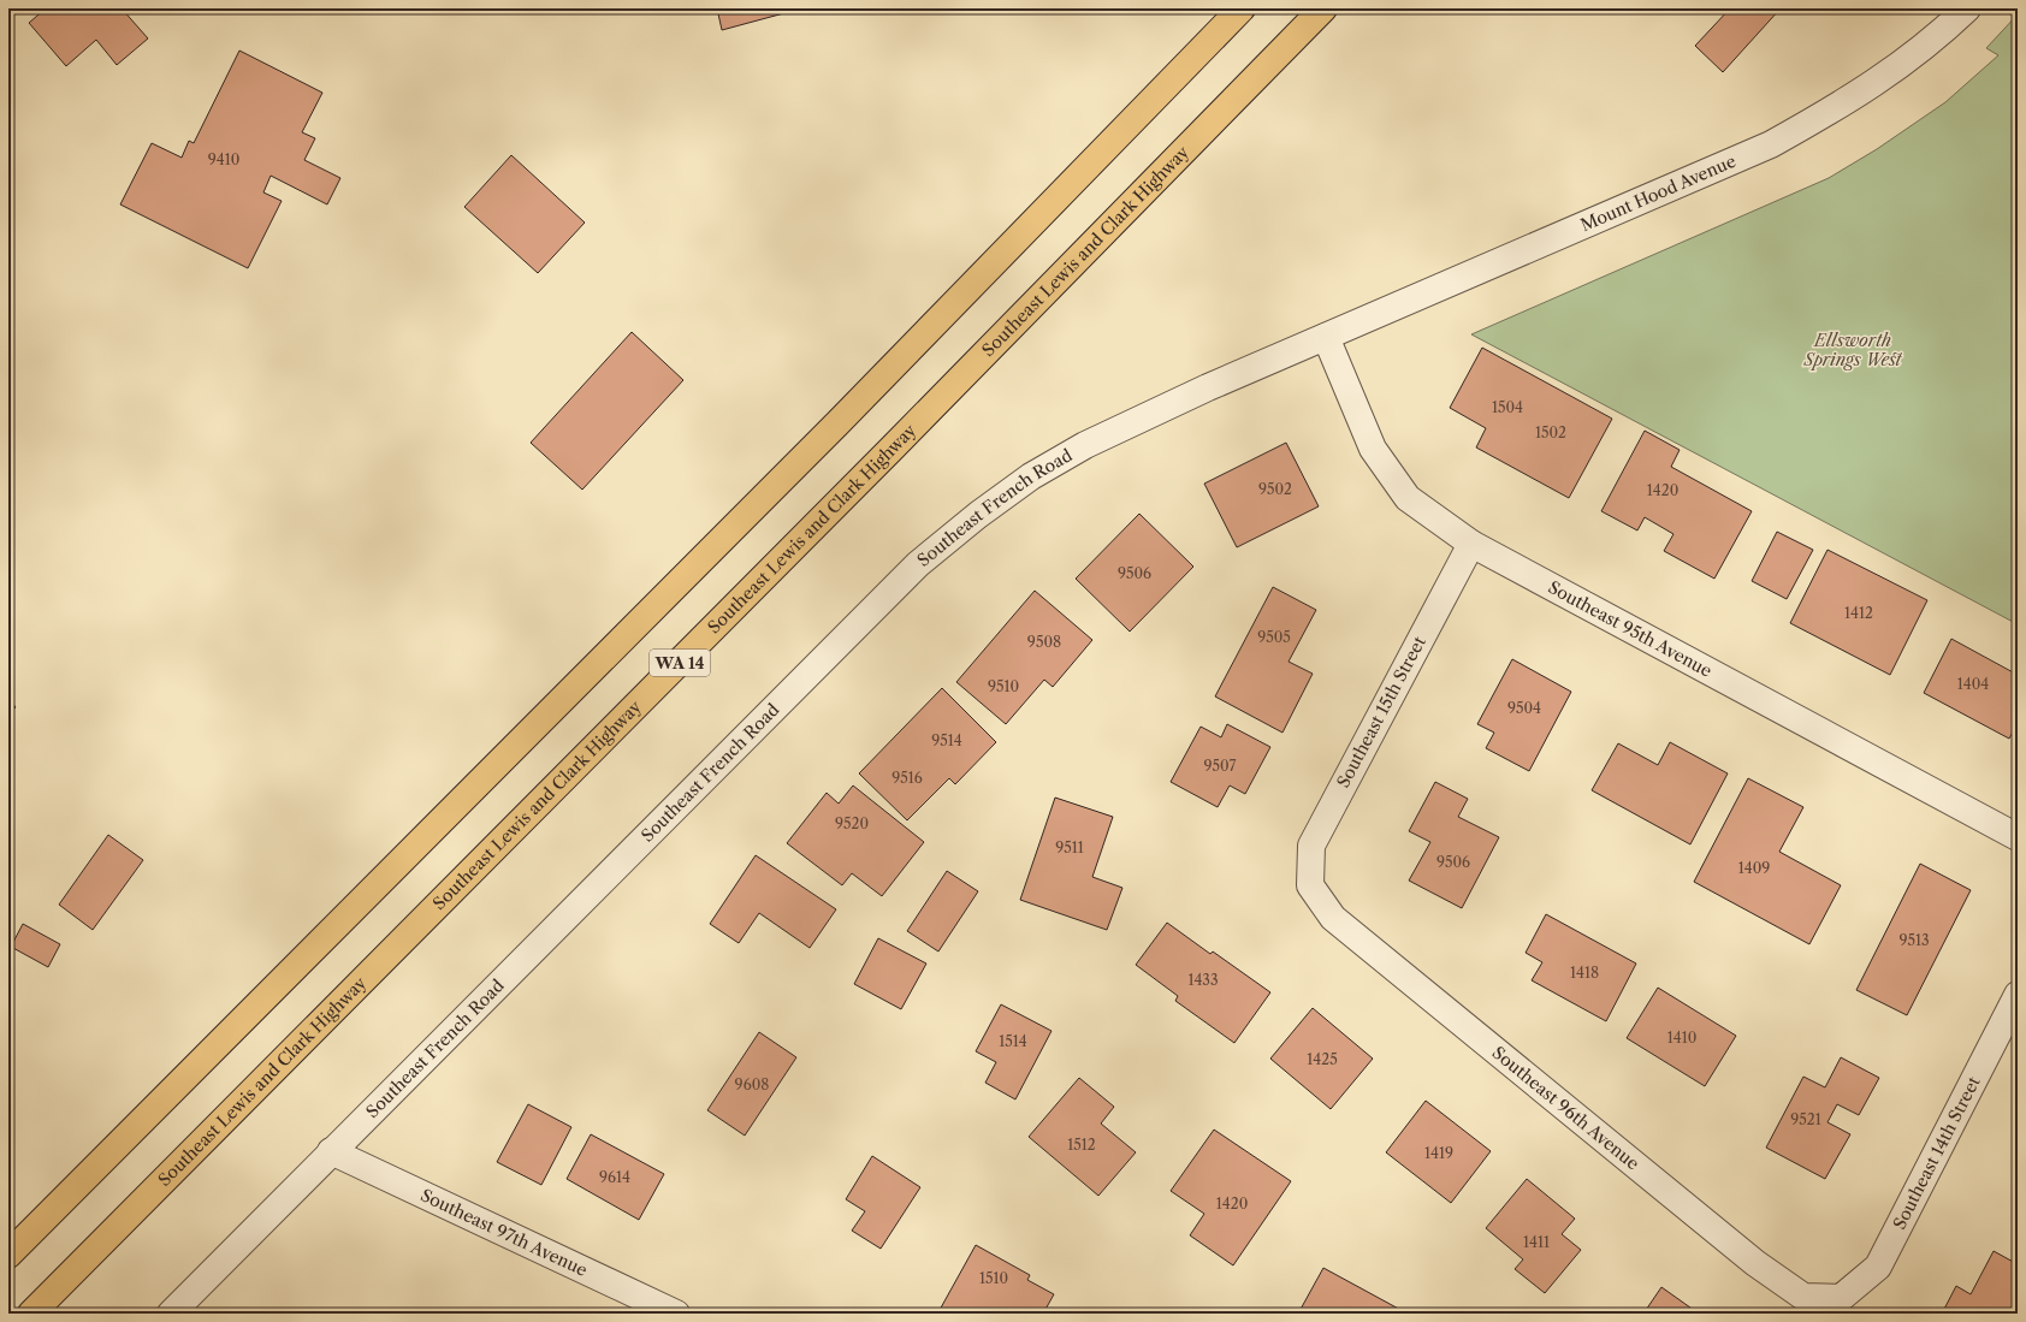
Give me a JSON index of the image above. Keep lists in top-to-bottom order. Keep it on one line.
{"streets":{"highway":["Southeast Lewis and Clark Highway","WA 14"],"street":["Mount Hood Avenue","Southeast French Road","Southeast 95th Avenue","Southeast 15th Street","Southeast 96th Avenue","Southeast 14th Street","Southeast 97th Avenue"]},"crossings":[["Mount Hood Avenue","Southeast French Road"],["Mount Hood Avenue","Southeast 95th Avenue"],["Southeast French Road","Southeast 95th Avenue"],["Southeast French Road","Southeast 97th Avenue"],["Southeast 95th Avenue","Southeast 15th Street"],["Southeast 15th Street","Southeast 96th Avenue"],["Southeast 96th Avenue","Southeast 14th Street"]],"parks":["Ellsworth Springs West"],"house_numbers":["9410","1504","1502","9502","1420","9506","1412","9505","9508","1404","9510","9504","9514","9507","9516","9520","9511","9506","1409","9513","1418","1433","1410","1514","1425","9608","9521","1512","1419","9614","1420","1411","1510"]}
